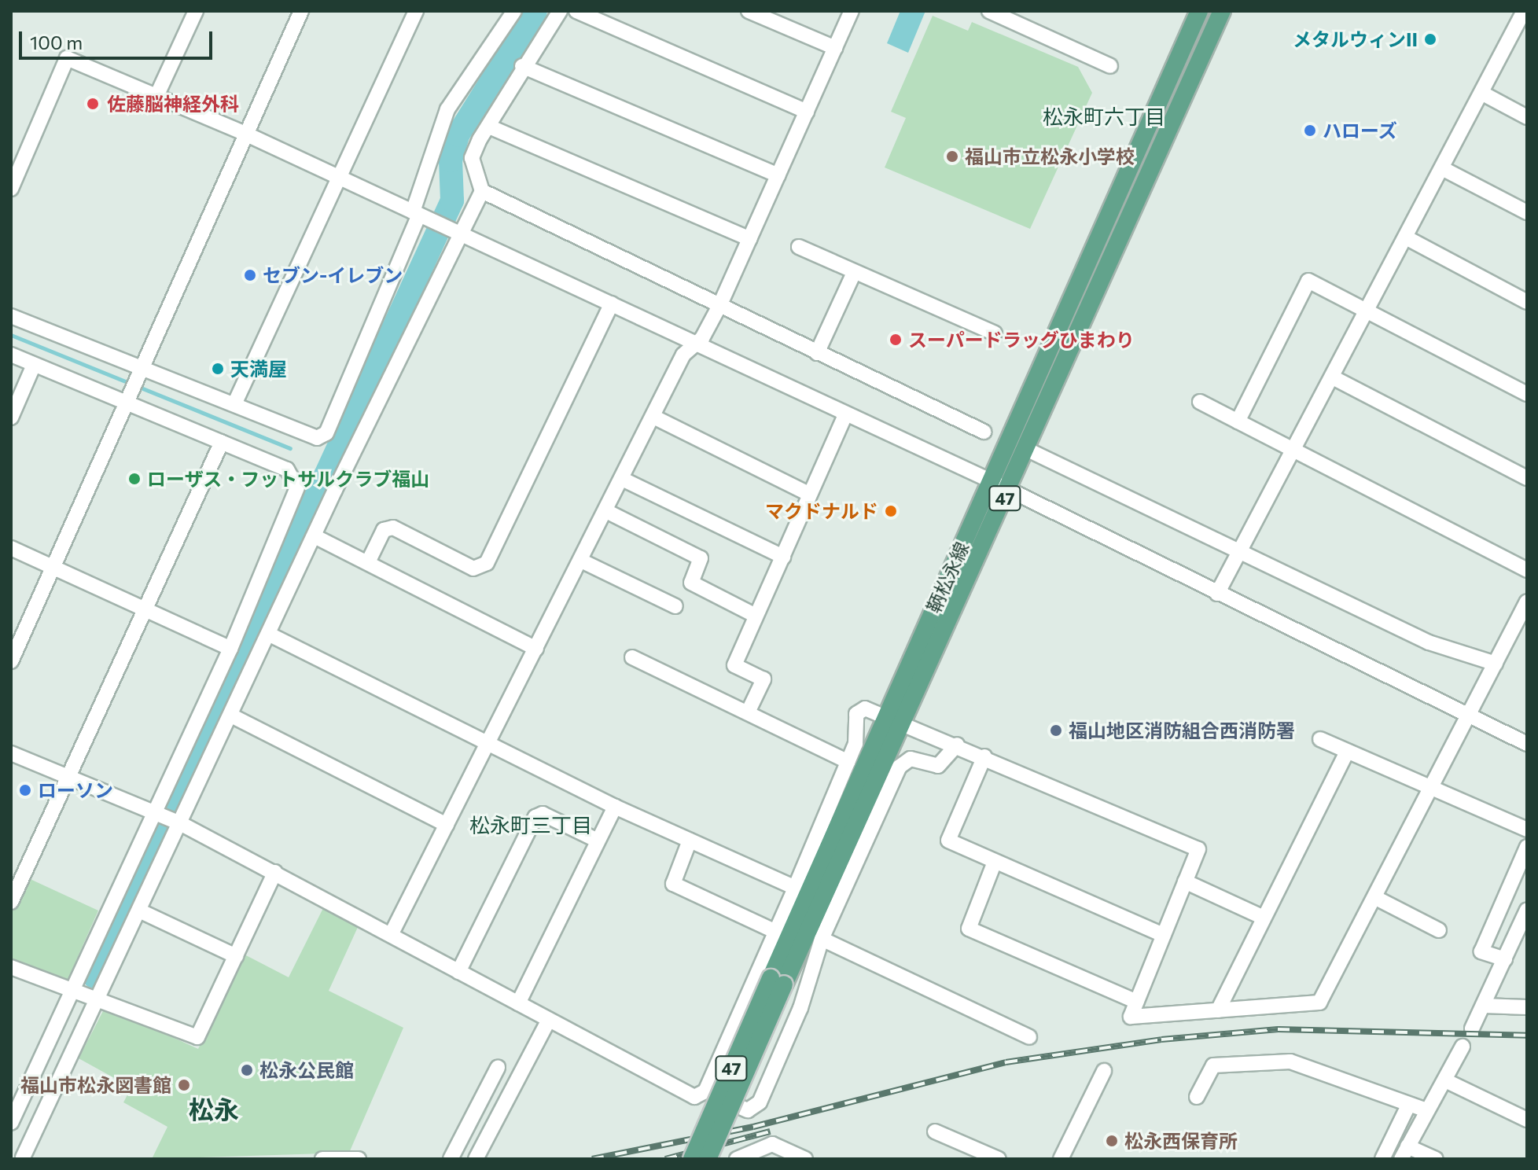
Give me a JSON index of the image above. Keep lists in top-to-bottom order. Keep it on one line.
{"streets":{"main road":["47","鞆松永線"]},"districts":["松永町六丁目","松永町三丁目","松永"],"places":["メタルウィンII","佐藤脳神経外科","ハローズ","福山市立松永小学校","セブン-イレブン","スーパードラッグひまわり","天満屋","ローザス・フットサルクラブ福山","マクドナルド","福山地区消防組合西消防署","ローソン","松永公民館","福山市松永図書館","松永西保育所"],"scale_bar":"100 m"}
